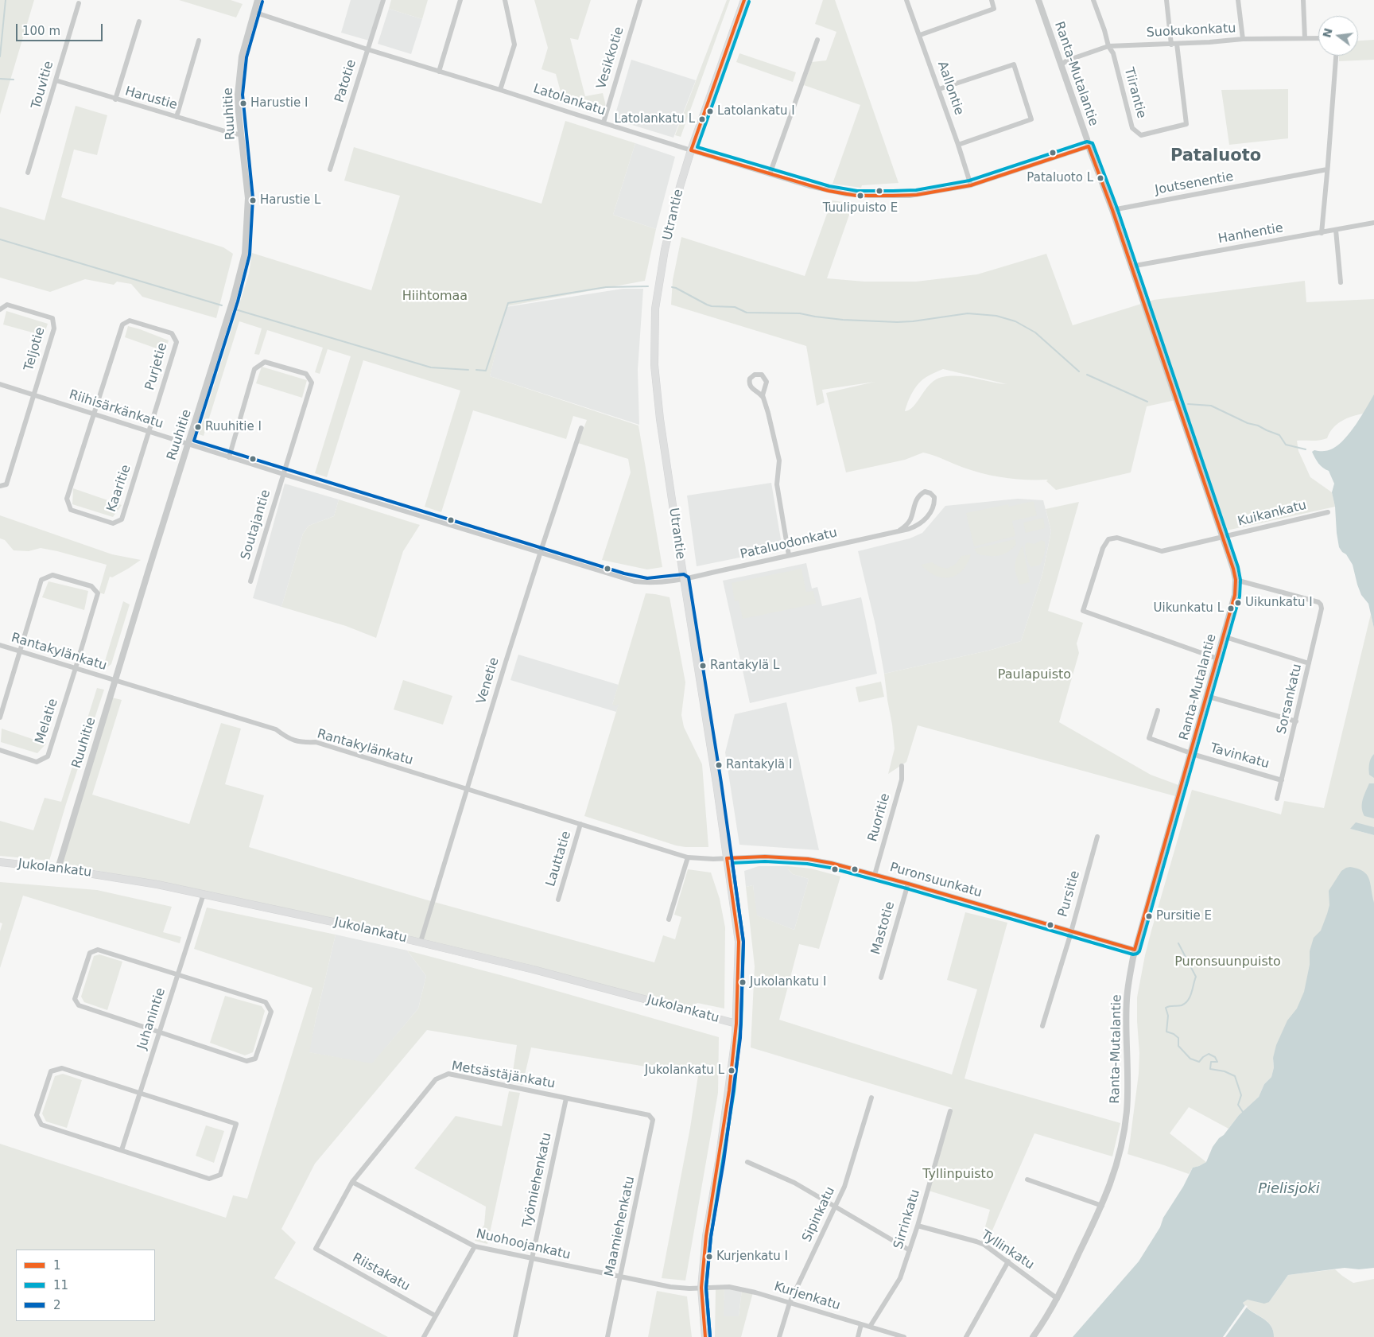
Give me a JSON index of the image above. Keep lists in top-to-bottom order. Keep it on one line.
{"streets":{"main road":["Utrantie","Jukolankatu"],"street":["Suokukonkatu","Vesikkotie","Ranta-Mutalantie","Patotie","Touvitie","Aallontie","Tiirantie","Harustie","Latolankatu","Ruuhitie","Joutsenentie","Hanhentie","Teljotie","Purjetie","Riihisärkänkatu","Kaaritie","Kuikankatu","Soutajantie","Pataluodonkatu","Rantakylänkatu","Venetie","Sorsankatu","Melatie","Tavinkatu","Ruoritie","Lauttatie","Puronsuunkatu","Pursitie","Mastotie","Juhanintie","Metsästäjänkatu","Työmiehenkatu","Sipinkatu","Sirrinkatu","Maamiehenkatu","Nuohoojankatu","Tyllinkatu","Riistakatu","Kurjenkatu"]},"crossings":[["Suokukonkatu","Ranta-Mutalantie"],["Suokukonkatu","Tiirantie"],["Vesikkotie","Latolankatu"],["Ranta-Mutalantie","Latolankatu"],["Ranta-Mutalantie","Joutsenentie"],["Ranta-Mutalantie","Hanhentie"],["Ranta-Mutalantie","Kuikankatu"],["Ranta-Mutalantie","Sorsankatu"],["Ranta-Mutalantie","Tavinkatu"],["Ranta-Mutalantie","Puronsuunkatu"],["Ranta-Mutalantie","Tyllinkatu"],["Patotie","Latolankatu"],["Touvitie","Harustie"],["Aallontie","Latolankatu"],["Harustie","Ruuhitie"],["Latolankatu","Ruuhitie"],["Latolankatu","Utrantie"],["Ruuhitie","Riihisärkänkatu"],["Ruuhitie","Rantakylänkatu"],["Ruuhitie","Jukolankatu"],["Utrantie","Riihisärkänkatu"],["Utrantie","Pataluodonkatu"],["Utrantie","Rantakylänkatu"],["Utrantie","Jukolankatu"],["Utrantie","Puronsuunkatu"],["Utrantie","Nuohoojankatu"],["Utrantie","Kurjenkatu"],["Teljotie","Riihisärkänkatu"],["Purjetie","Riihisärkänkatu"],["Purjetie","Kaaritie"],["Riihisärkänkatu","Kaaritie"],["Riihisärkänkatu","Soutajantie"],["Riihisärkänkatu","Pataluodonkatu"],["Riihisärkänkatu","Venetie"],["Rantakylänkatu","Venetie"],["Rantakylänkatu","Melatie"],["Rantakylänkatu","Lauttatie"],["Rantakylänkatu","Puronsuunkatu"],["Venetie","Jukolankatu"],["Sorsankatu","Tavinkatu"],["Ruoritie","Puronsuunkatu"],["Jukolankatu","Juhanintie"],["Puronsuunkatu","Pursitie"],["Puronsuunkatu","Mastotie"],["Metsästäjänkatu","Työmiehenkatu"],["Metsästäjänkatu","Maamiehenkatu"],["Metsästäjänkatu","Nuohoojankatu"],["Metsästäjänkatu","Riistakatu"],["Työmiehenkatu","Nuohoojankatu"],["Sipinkatu","Kurjenkatu"],["Sirrinkatu","Tyllinkatu"],["Sirrinkatu","Kurjenkatu"],["Maamiehenkatu","Nuohoojankatu"],["Nuohoojankatu","Kurjenkatu"]],"districts":["Pataluoto"],"water":["Pielisjoki"],"parks":["Hiihtomaa","Paulapuisto","Puronsuunpuisto","Tyllinpuisto"],"places":["Harustie I","Latolankatu I","Latolankatu L","Pataluoto L","Tuulipuisto E","Harustie L","Ruuhitie I","Uikunkatu I","Uikunkatu L","Rantakylä L","Rantakylä I","Pursitie E","Jukolankatu I","Jukolankatu L","Kurjenkatu I"],"lines":["transit line 1","transit line 11","transit line 2"],"legend":["1","11","2"],"scale_bar":"100 m","north":"left"}
